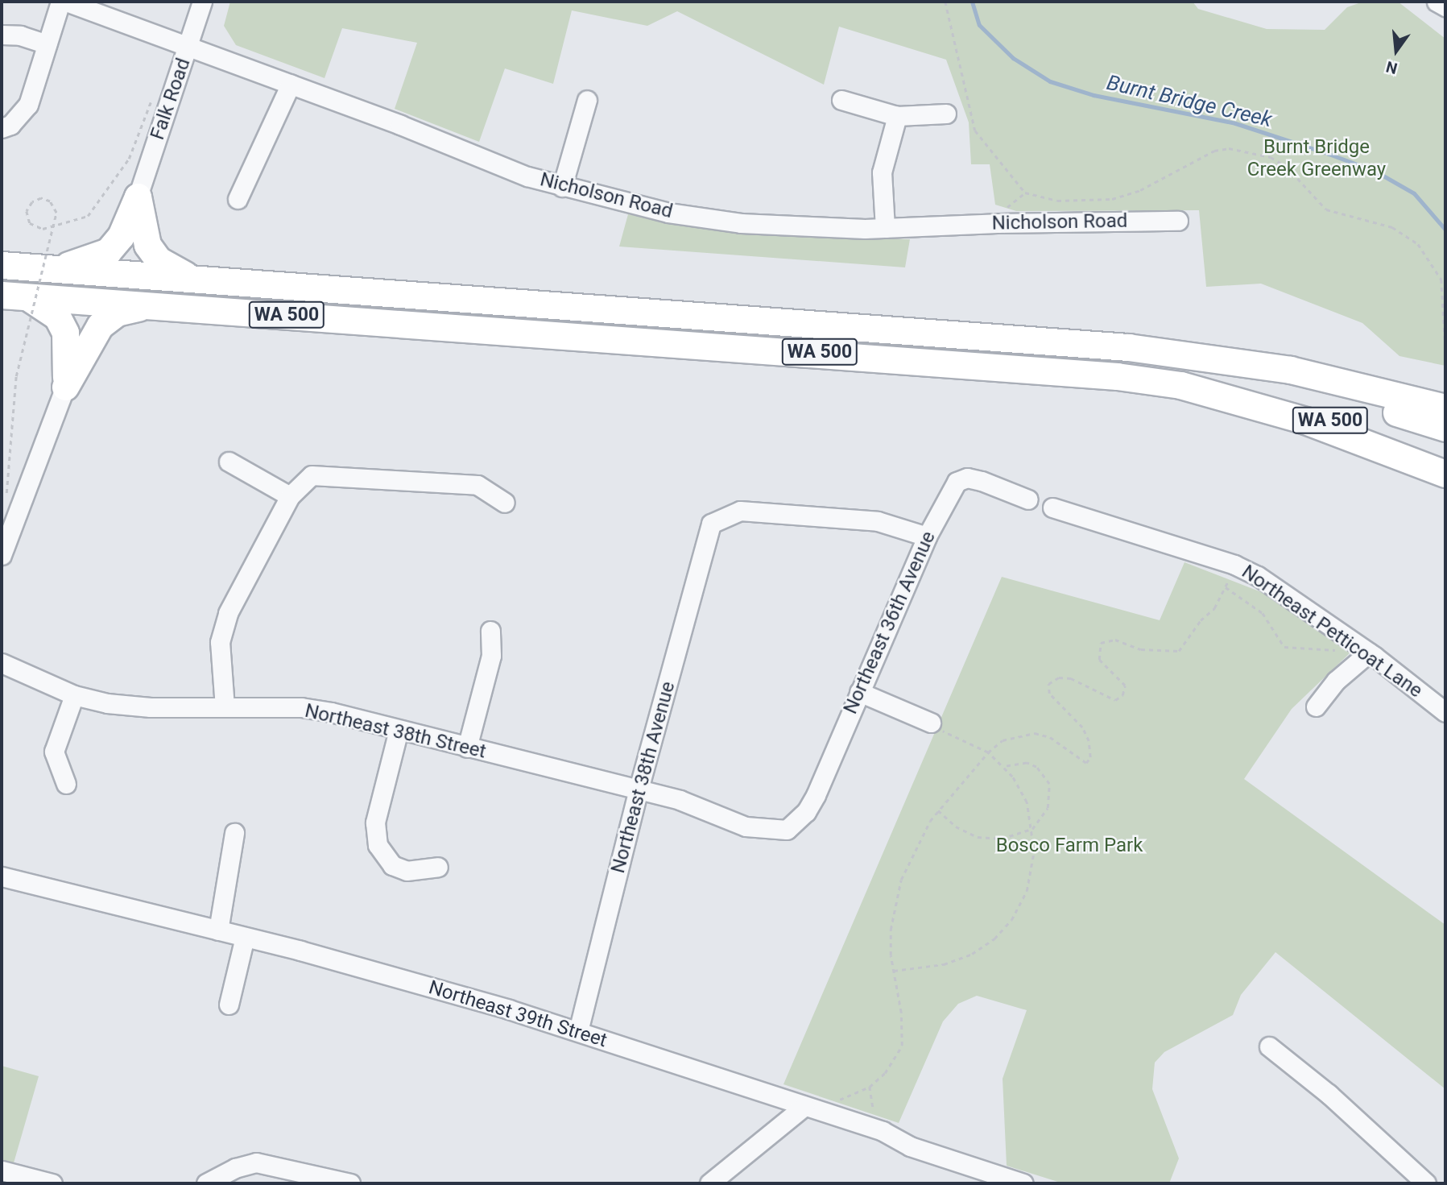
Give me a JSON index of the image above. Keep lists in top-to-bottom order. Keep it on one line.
{"streets":{"highway":["WA 500"],"street":["Falk Road","Nicholson Road","Northeast 36th Avenue","Northeast Petticoat Lane","Northeast 38th Street","Northeast 38th Avenue","Northeast 39th Street"]},"crossings":[["Falk Road","Nicholson Road"],["Northeast 36th Avenue","Northeast 38th Street"],["Northeast 36th Avenue","Northeast 38th Avenue"],["Northeast 38th Street","Northeast 38th Avenue"],["Northeast 38th Avenue","Northeast 39th Street"]],"water":["Burnt Bridge Creek"],"parks":["Burnt Bridge Creek Greenway","Bosco Farm Park"],"north":"bottom"}
